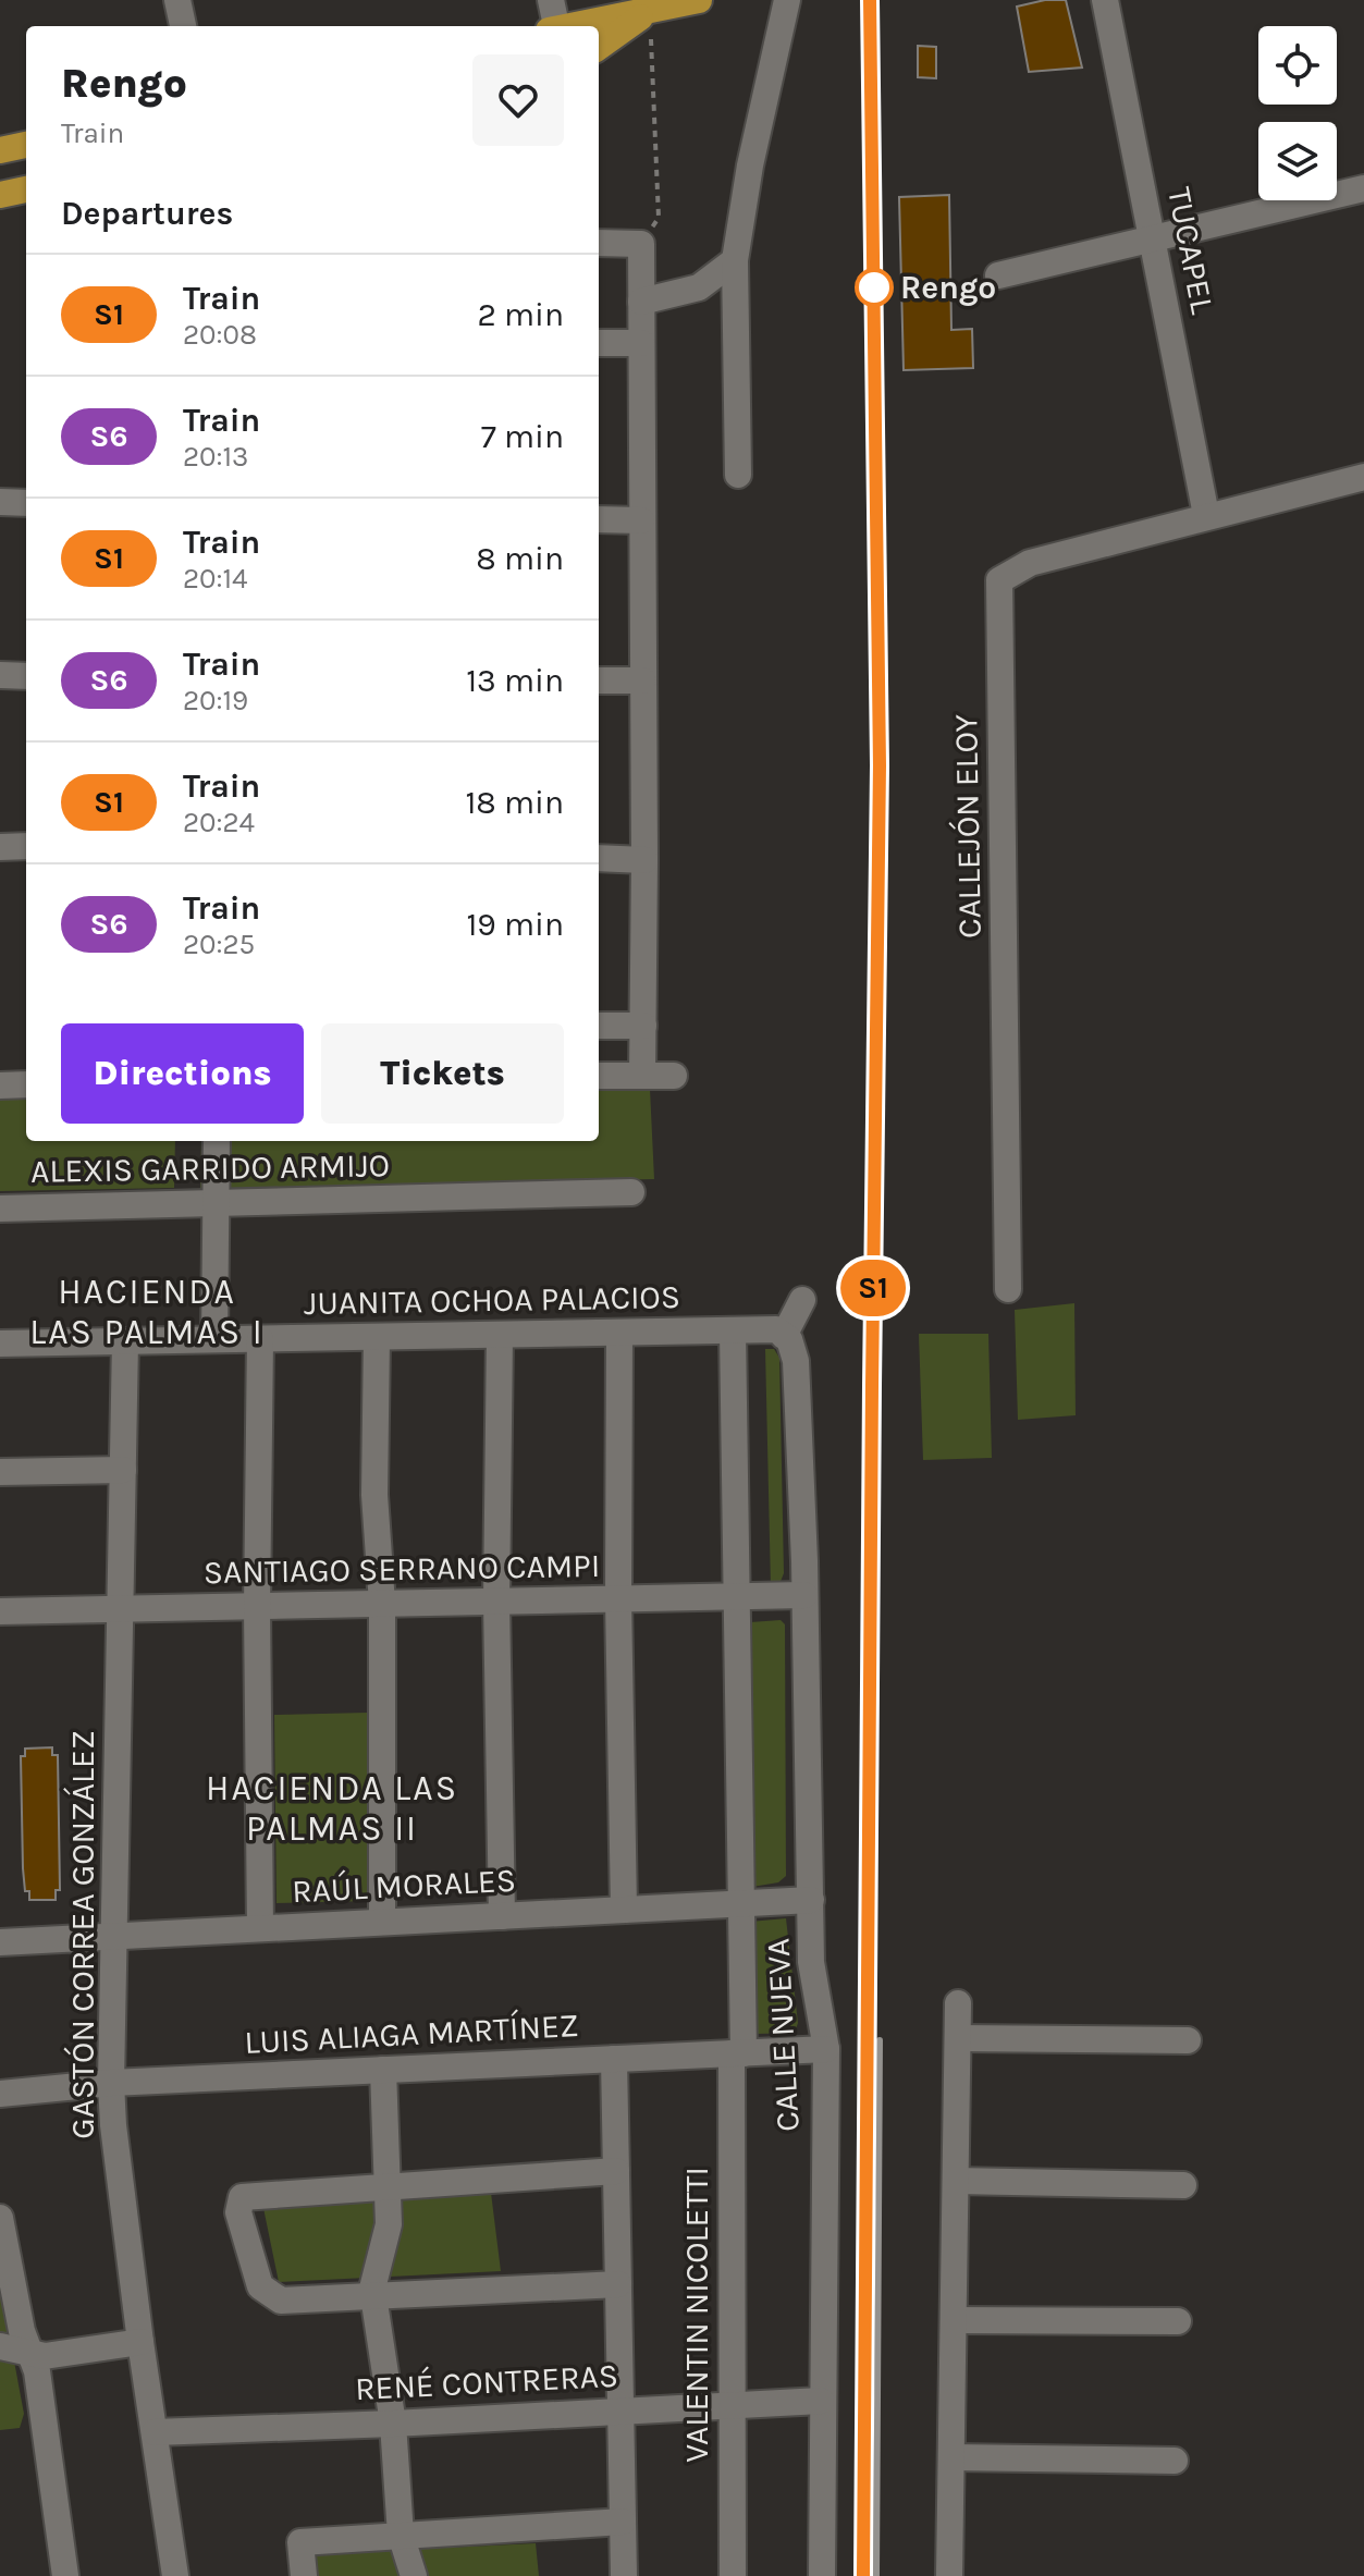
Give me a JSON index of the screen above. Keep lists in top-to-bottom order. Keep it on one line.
{"streets":{"street":["TUCAPEL","CALLEJÓN ELOY","ALEXIS GARRIDO ARMIJO","JUANITA OCHOA PALACIOS","SANTIAGO SERRANO CAMPI","RAÚL MORALES","GASTÓN CORREA GONZÁLEZ","LUIS ALIAGA MARTÍNEZ","CALLE NUEVA","VALENTIN NICOLETTI","RENÉ CONTRERAS"]},"crossings":[["TUCAPEL","CALLEJÓN ELOY"],["JUANITA OCHOA PALACIOS","GASTÓN CORREA GONZÁLEZ"],["JUANITA OCHOA PALACIOS","CALLE NUEVA"],["JUANITA OCHOA PALACIOS","VALENTIN NICOLETTI"],["SANTIAGO SERRANO CAMPI","GASTÓN CORREA GONZÁLEZ"],["SANTIAGO SERRANO CAMPI","CALLE NUEVA"],["SANTIAGO SERRANO CAMPI","VALENTIN NICOLETTI"],["RAÚL MORALES","GASTÓN CORREA GONZÁLEZ"],["RAÚL MORALES","CALLE NUEVA"],["RAÚL MORALES","VALENTIN NICOLETTI"],["GASTÓN CORREA GONZÁLEZ","LUIS ALIAGA MARTÍNEZ"],["GASTÓN CORREA GONZÁLEZ","RENÉ CONTRERAS"],["LUIS ALIAGA MARTÍNEZ","CALLE NUEVA"],["LUIS ALIAGA MARTÍNEZ","VALENTIN NICOLETTI"],["CALLE NUEVA","RENÉ CONTRERAS"],["VALENTIN NICOLETTI","RENÉ CONTRERAS"]],"districts":["HACIENDA LAS PALMAS I","HACIENDA LAS PALMAS II"],"places":["Rengo"],"page":{"on_map":"S1","heading":[["Rengo","Train"],"Departures"],"list":[{"mark":"S1","name":"Train","note":"20:08","value":"2 min"},{"mark":"S6","name":"Train","note":"20:13","value":"7 min"},{"mark":"S1","name":"Train","note":"20:14","value":"8 min"},{"mark":"S6","name":"Train","note":"20:19","value":"13 min"},{"mark":"S1","name":"Train","note":"20:24","value":"18 min"},{"mark":"S6","name":"Train","note":"20:25","value":"19 min"}],"buttons":["Directions","Tickets"]}}
